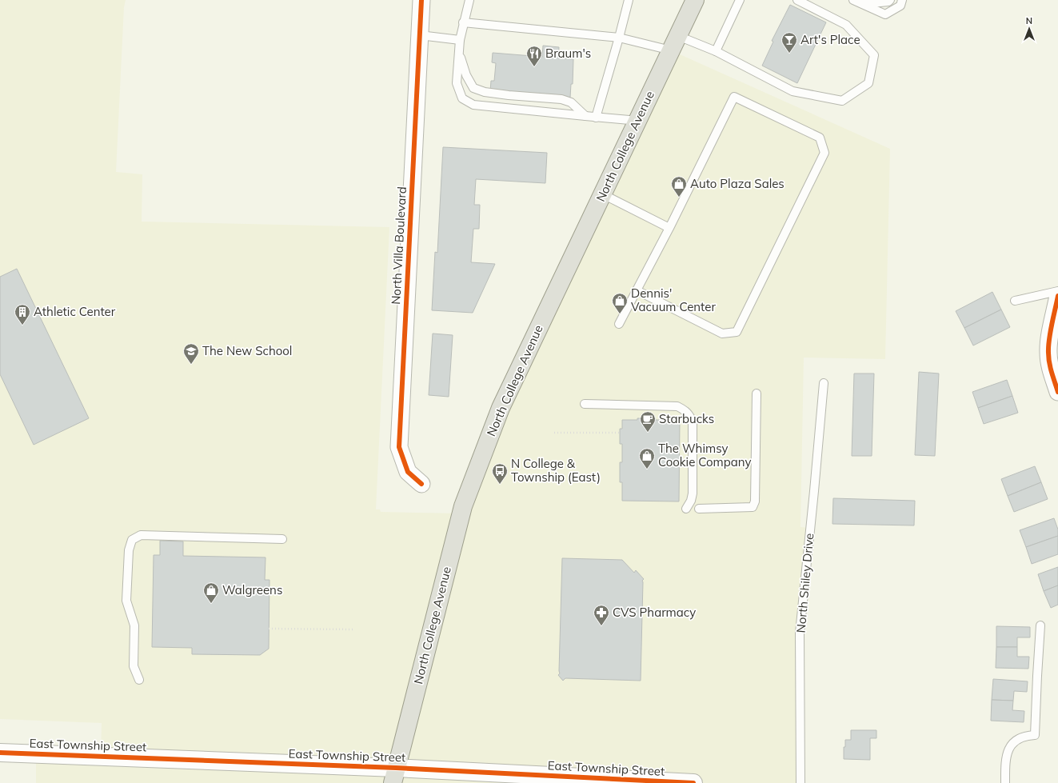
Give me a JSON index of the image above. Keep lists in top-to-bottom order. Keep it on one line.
{"streets":{"main road":["North College Avenue"],"street":["North Villa Boulevard","East Township Street"],"lane":["North Shiley Drive"]},"crossings":[["North College Avenue","East Township Street"]],"places":{"bar":["Art's Place"],"restaurant":["Braum's"],"shop":["Auto Plaza Sales","Dennis' Vacuum Center","The Whimsy Cookie Company","Walgreens"],"building":["Athletic Center"],"school or university":["The New School"],"cafe":["Starbucks"],"bus stop":["N College & Township (East)"],"pharmacy":["CVS Pharmacy"]},"north":"top"}
